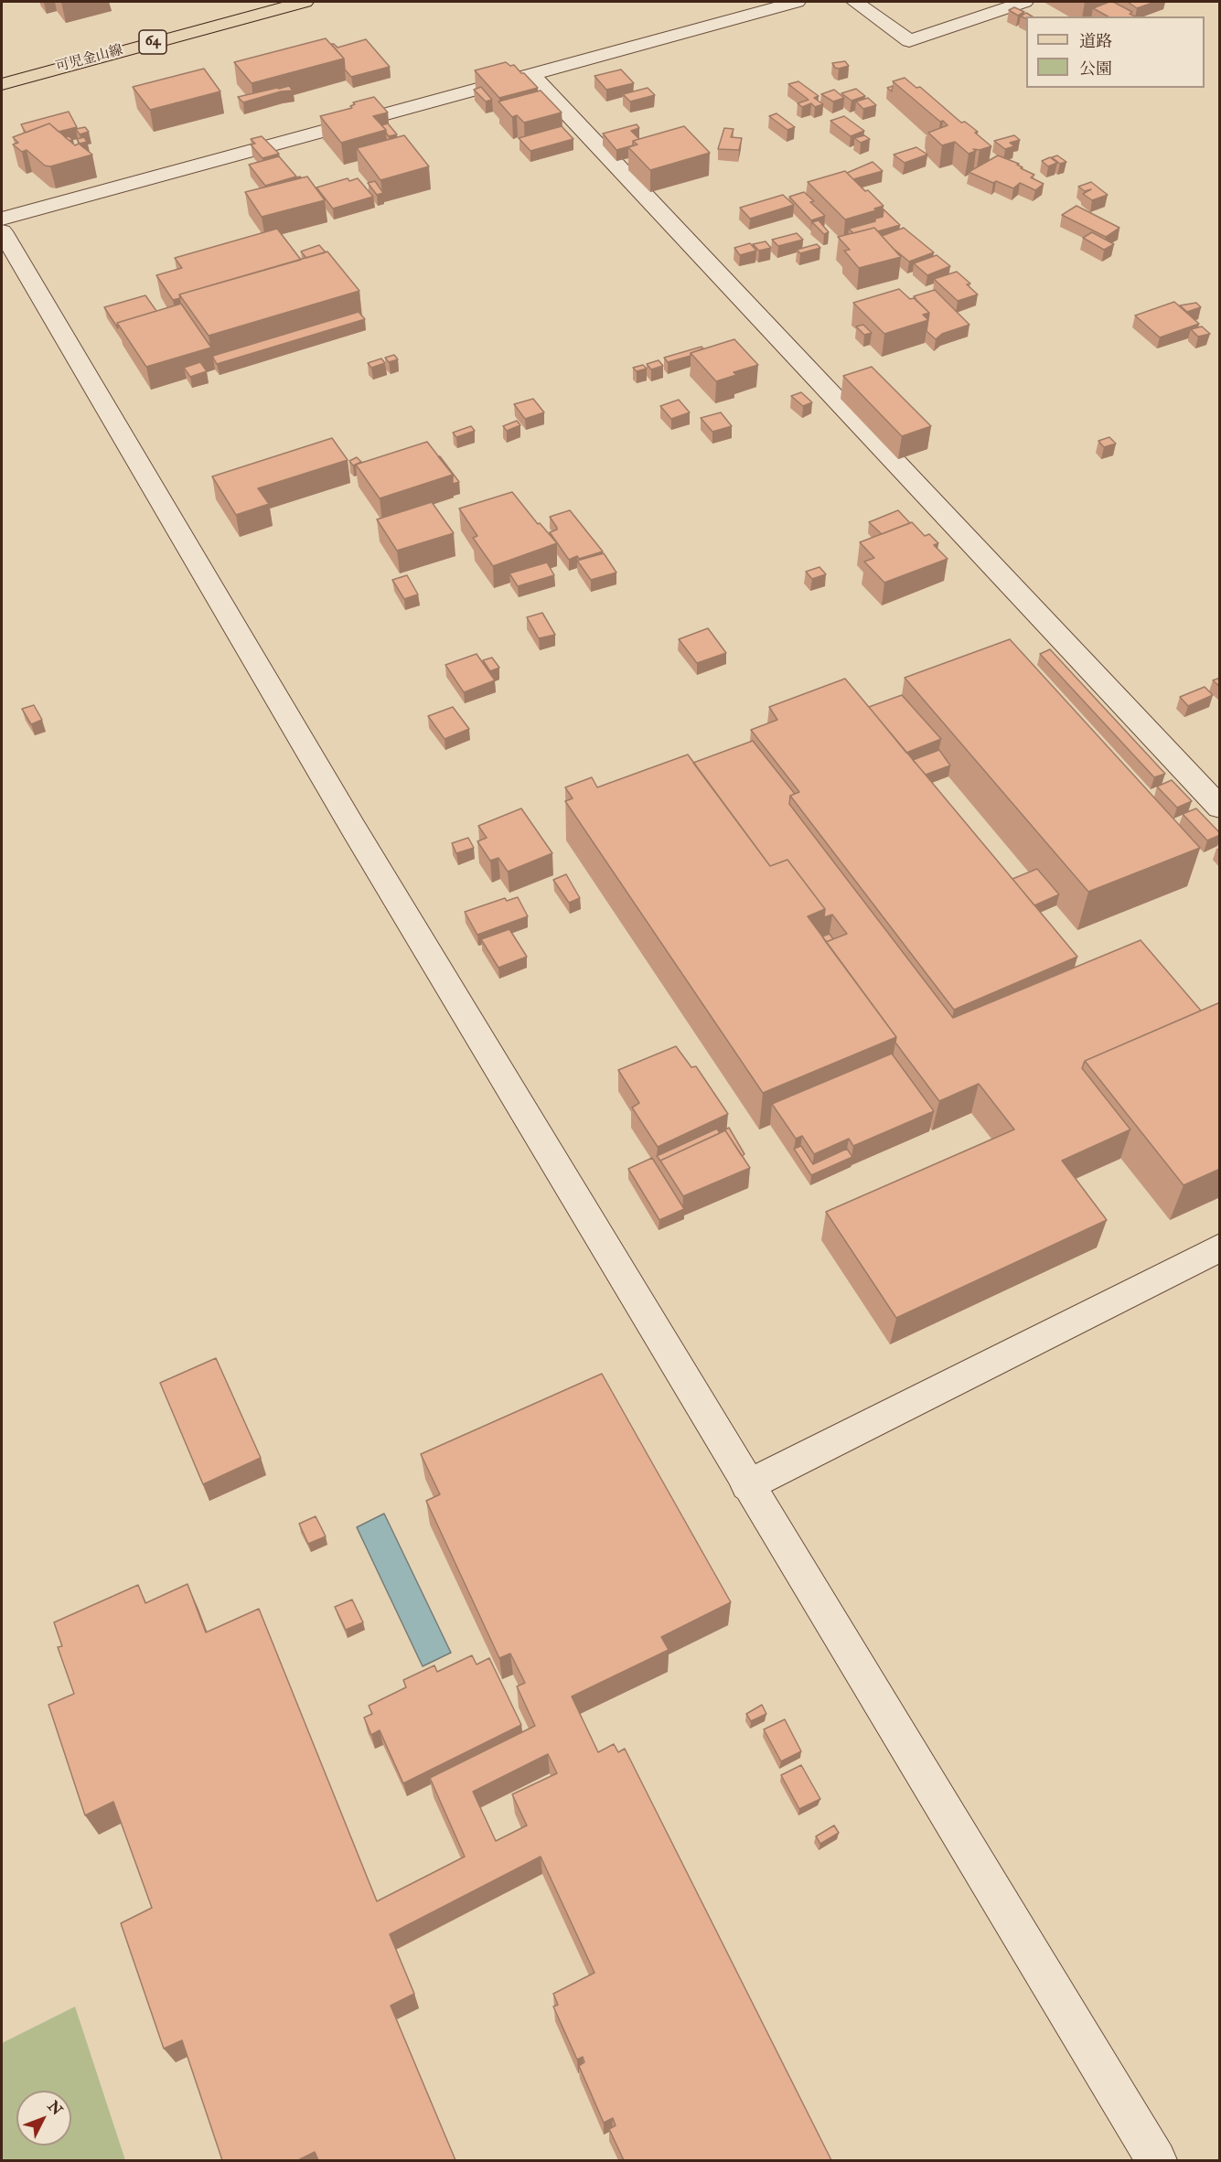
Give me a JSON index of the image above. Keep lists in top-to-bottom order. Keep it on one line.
{"streets":{"main road":["64","可児金山線"]},"legend":["道路","公園"],"north":"top right"}
